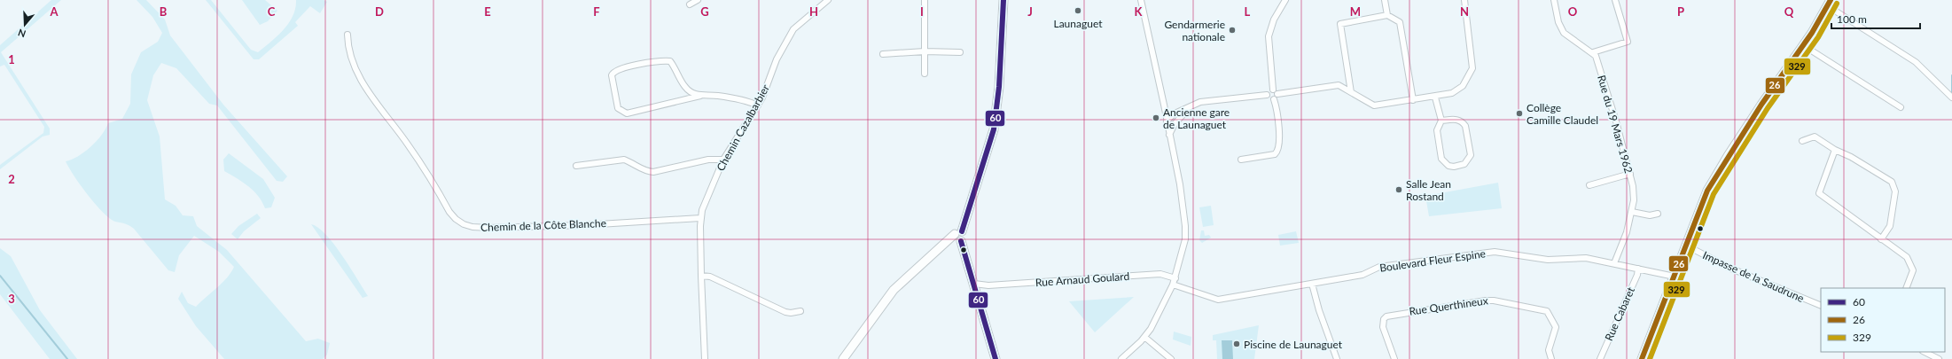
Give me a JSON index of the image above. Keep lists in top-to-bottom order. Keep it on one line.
{"streets":{"street":["Rue du 19 Mars 1962","Chemin Cazalbarbier","Chemin de la Côte Blanche","Boulevard Fleur Espine","Impasse de la Saudrune","Rue Arnaud Goulard","Rue Querthineux","Rue Cabaret"]},"crossings":[["Rue du 19 Mars 1962","Boulevard Fleur Espine"],["Chemin Cazalbarbier","Chemin de la Côte Blanche"],["Boulevard Fleur Espine","Rue Cabaret"]],"places":["Launaguet","Gendarmerie nationale","Collège Camille Claudel","Ancienne gare de Launaguet","Salle Jean Rostand","Piscine de Launaguet"],"lines":["transit line 60","transit line 26","transit line 329"],"legend":["60","26","329"],"scale_bar":"100 m","north":"bottom","grid":{"columns":["A","B","C","D","E","F","G","H","I","J","K","L","M","N","O","P","Q"],"rows":["1","2","3"]}}
